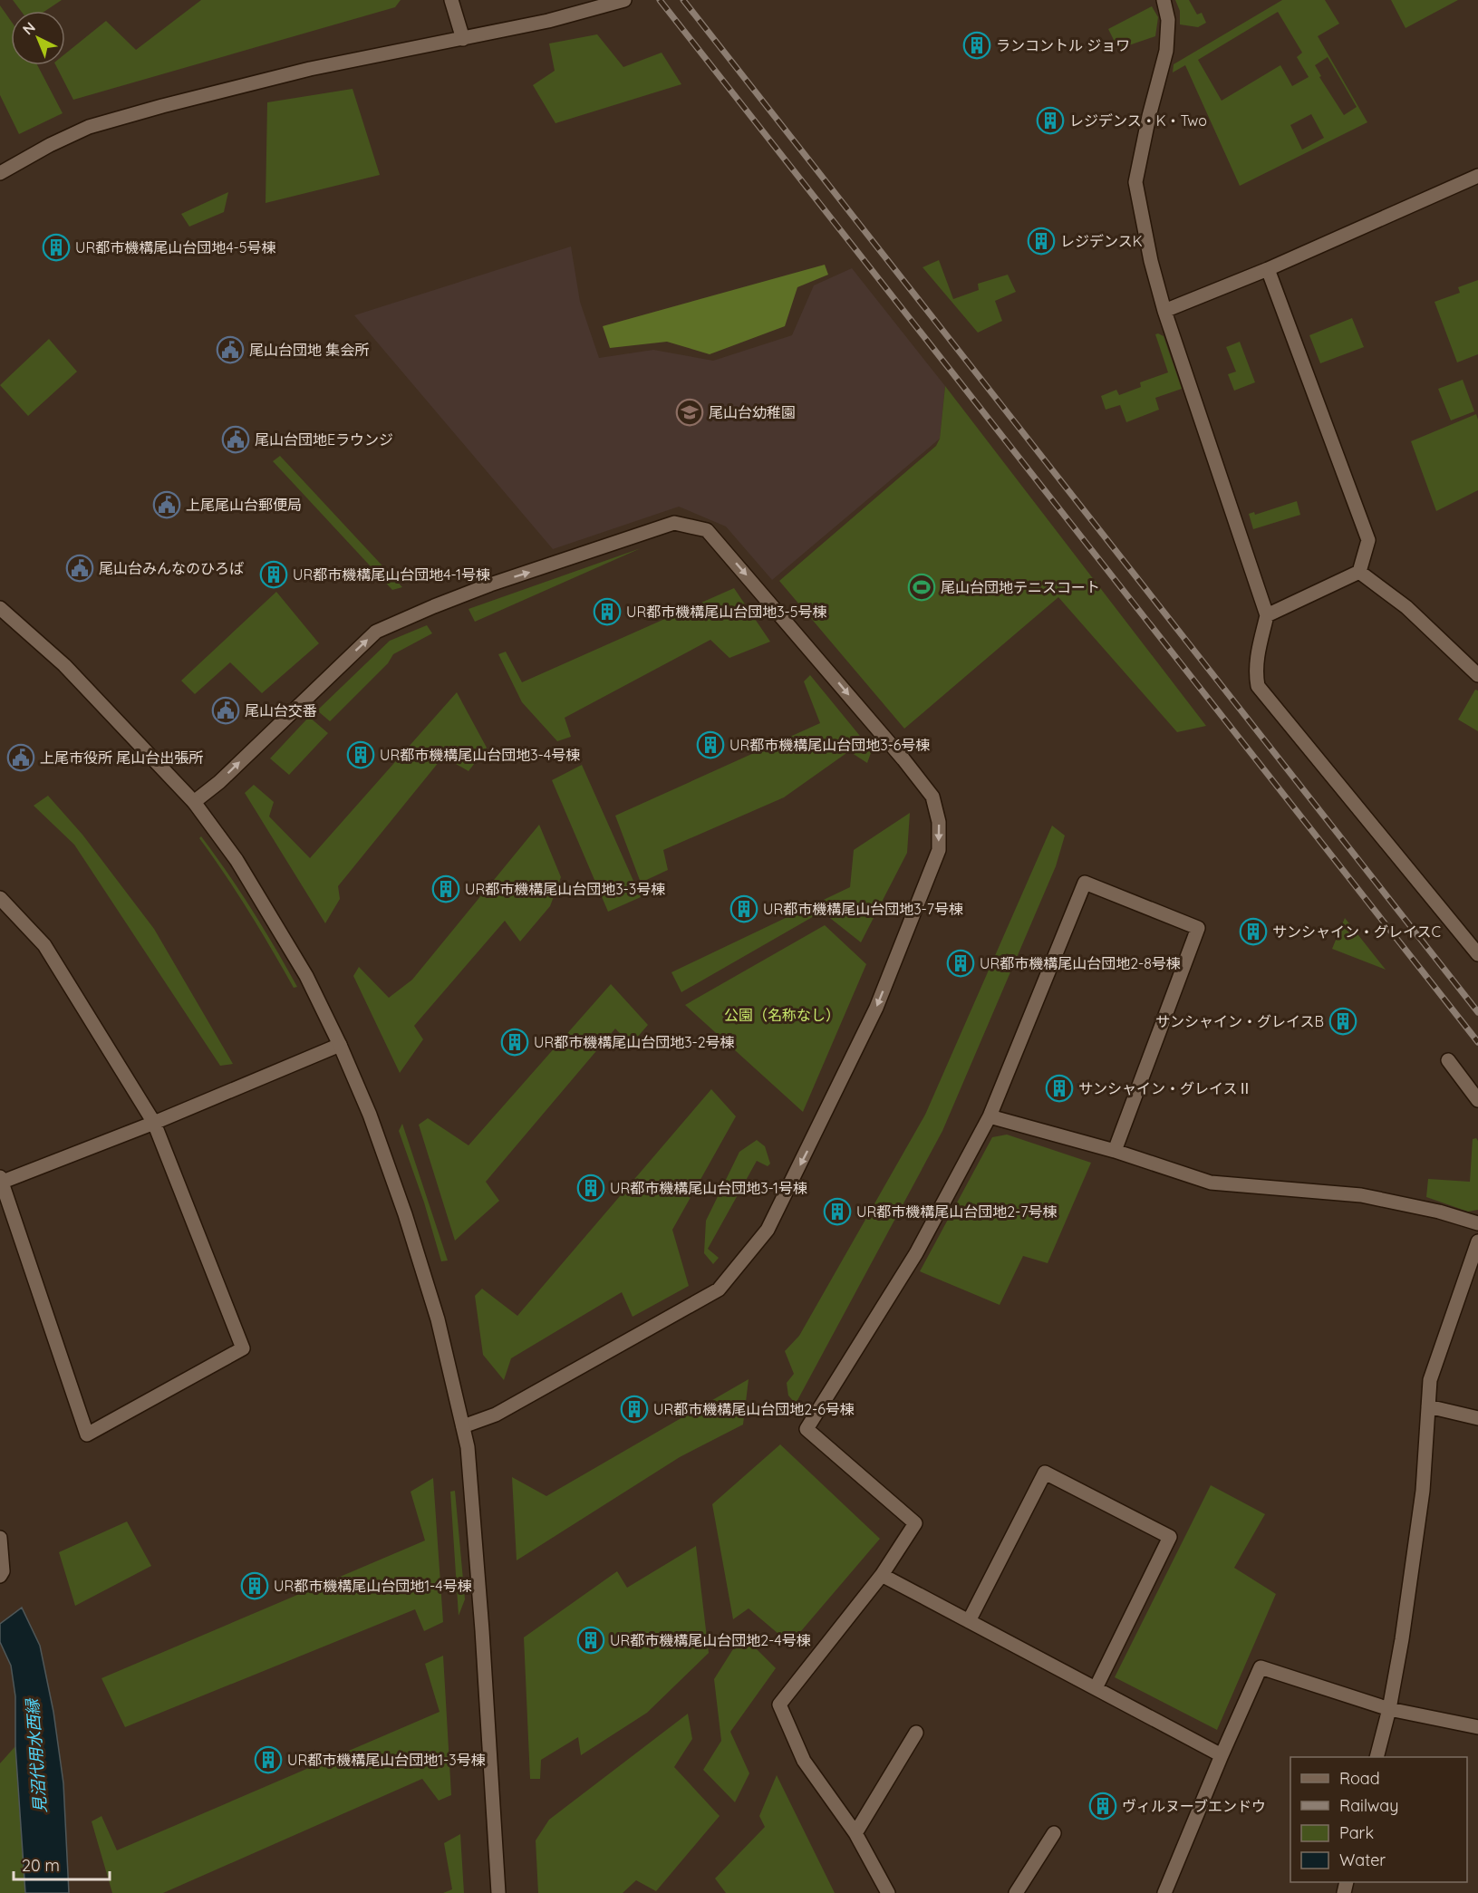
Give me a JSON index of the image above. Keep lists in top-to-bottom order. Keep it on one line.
{"water":["見沼代用水西縁"],"parks":["公園（名称なし）"],"places":{"building":["ランコントル ジョワ","レジデンス・K・Two","レジデンスK","UR都市機構尾山台団地4-5号棟","UR都市機構尾山台団地4-1号棟","UR都市機構尾山台団地3-5号棟","UR都市機構尾山台団地3-6号棟","UR都市機構尾山台団地3-4号棟","UR都市機構尾山台団地3-3号棟","UR都市機構尾山台団地3-7号棟","サンシャイン・グレイスC","UR都市機構尾山台団地2-8号棟","サンシャイン・グレイスB","UR都市機構尾山台団地3-2号棟","サンシャイン・グレイスⅡ","UR都市機構尾山台団地3-1号棟","UR都市機構尾山台団地2-7号棟","UR都市機構尾山台団地2-6号棟","UR都市機構尾山台団地1-4号棟","UR都市機構尾山台団地2-4号棟","UR都市機構尾山台団地1-3号棟","ヴィルヌーブエンドウ"],"public building":["尾山台団地 集会所","尾山台団地Eラウンジ","上尾尾山台郵便局","尾山台みんなのひろば","尾山台交番","上尾市役所 尾山台出張所"],"school or university":["尾山台幼稚園"],"sports":["尾山台団地テニスコート"]},"legend":["Road","Railway","Park","Water"],"scale_bar":"20 m","north":"top left"}
